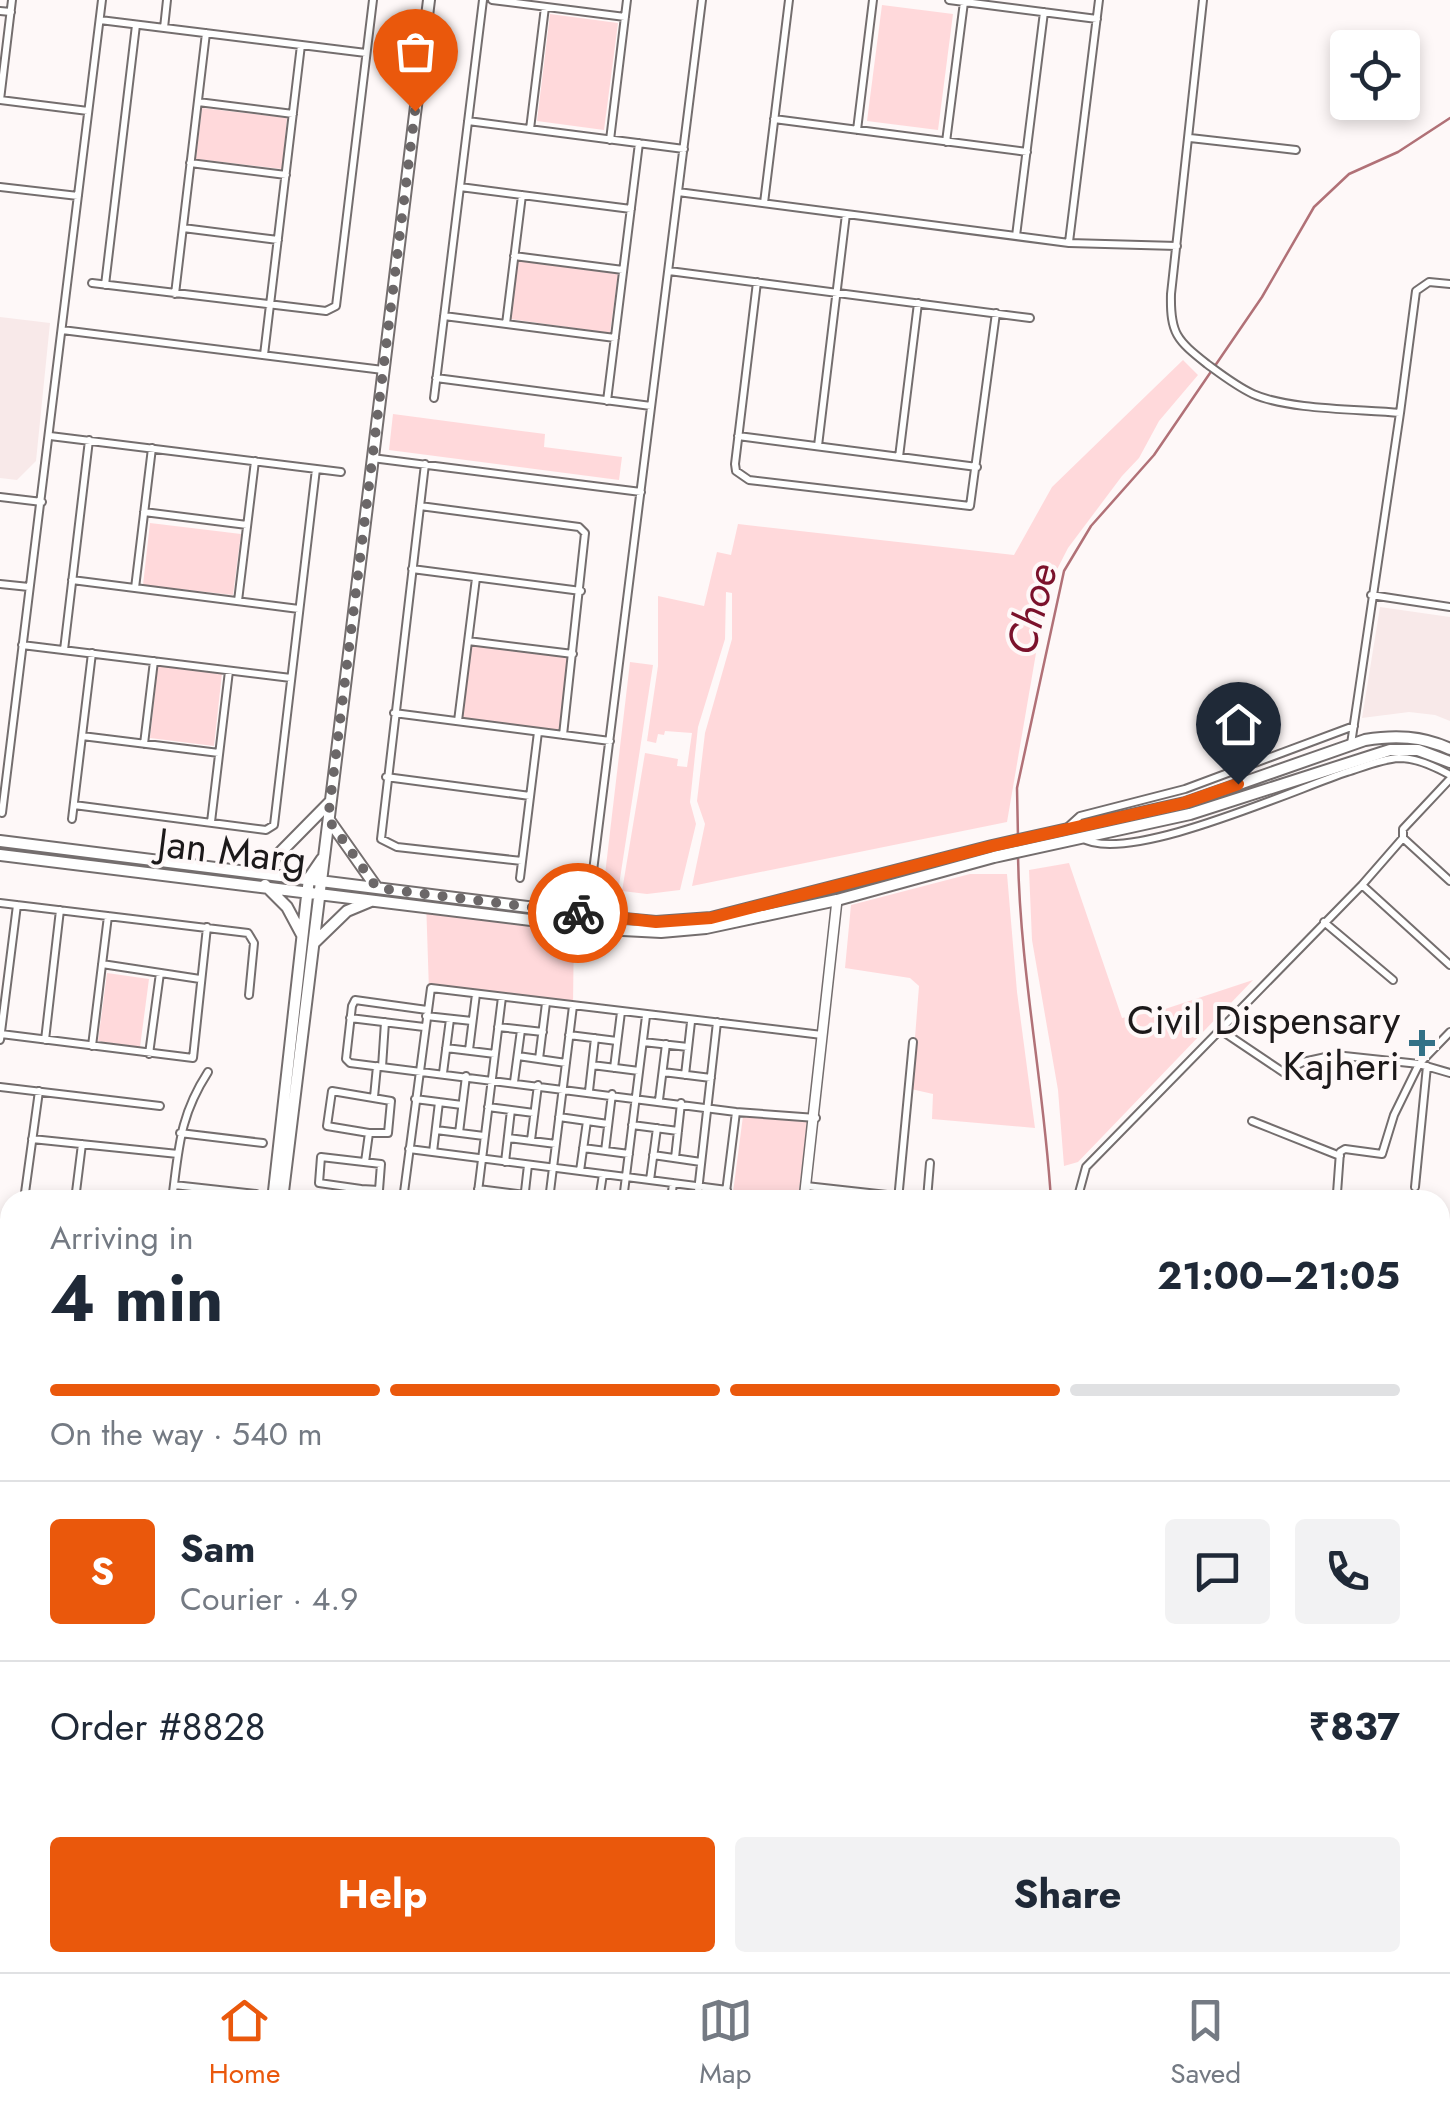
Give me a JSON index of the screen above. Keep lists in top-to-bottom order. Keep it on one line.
{"streets":{"main road":["Jan Marg"]},"water":["Choe"],"places":{"health":["Civil Dispensary Kajheri"]},"page":{"heading":["4 min","Arriving in","21:00–21:05"],"panel":["Sam","Courier · 4.9","Order #8828","₹837"],"bar":"On the way · 540 m","round":"S","buttons":["Help","Share"],"tabs":["Home","Map","Saved"]}}
